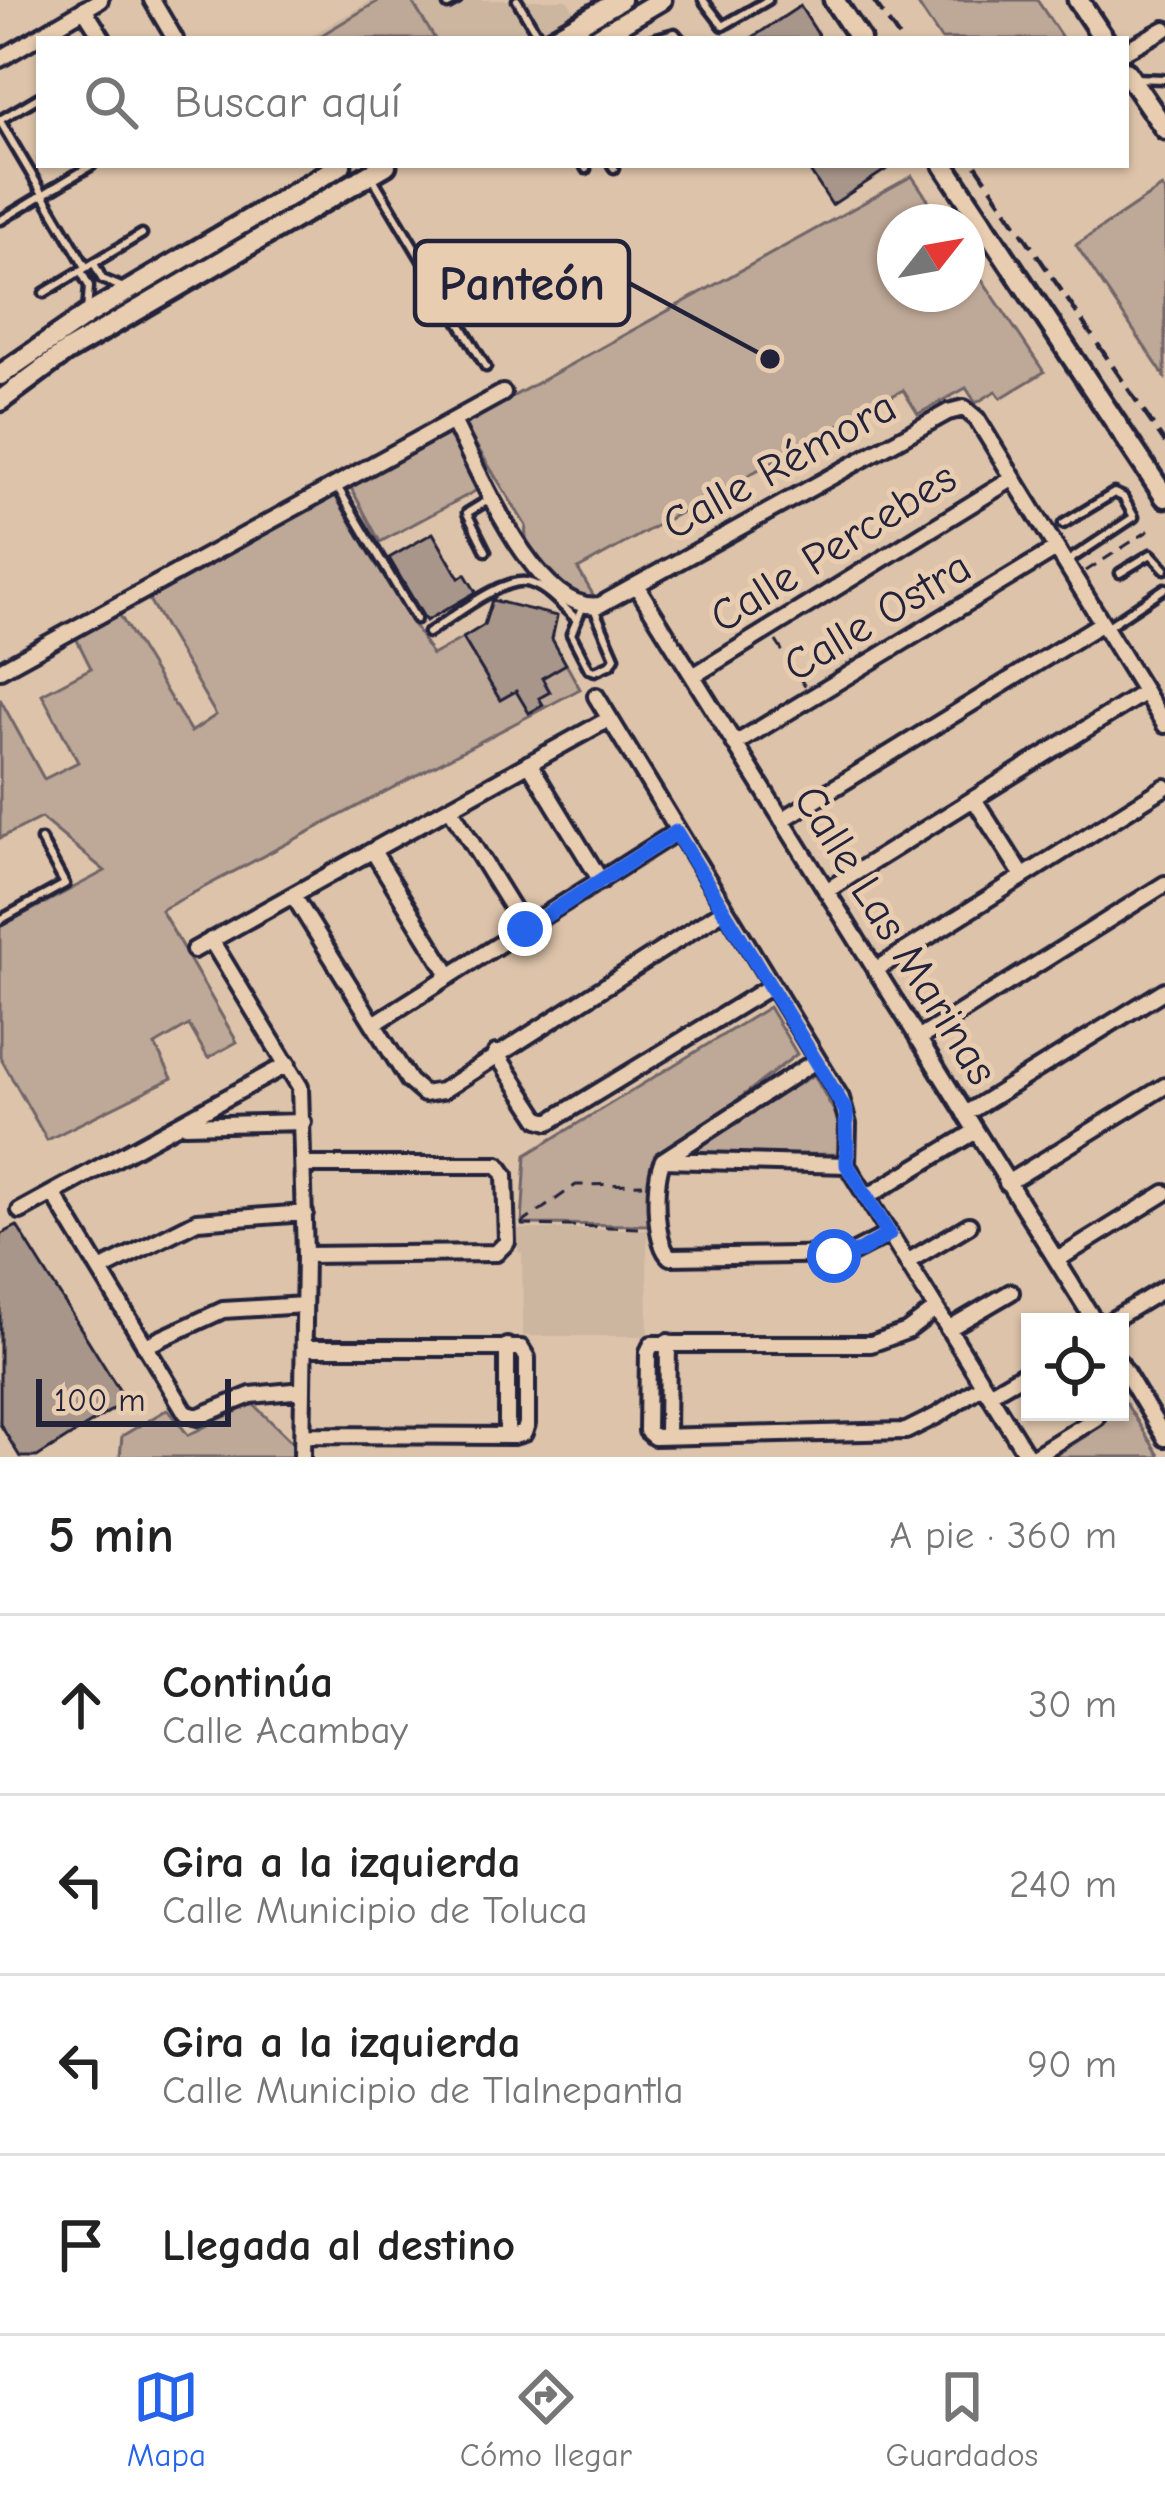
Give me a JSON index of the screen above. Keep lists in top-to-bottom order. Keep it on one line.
{"streets":{"street":["Calle Rémora","Calle Percebes","Calle Ostra","Calle Las Marinas"]},"crossings":[["Calle Rémora","Calle Percebes"],["Calle Rémora","Calle Las Marinas"],["Calle Percebes","Calle Las Marinas"],["Calle Ostra","Calle Las Marinas"]],"places":["Panteón"],"scale_bar":"100 m","north":"top right","page":{"search":"Buscar aquí","scale":"100 m","heading":["5 min","A pie · 360 m"],"list":[["Continúa","Calle Acambay","30 m"],["Gira a la izquierda","Calle Municipio de Toluca","240 m"],["Gira a la izquierda","Calle Municipio de Tlalnepantla","90 m"],"Llegada al destino"],"nav":["Mapa","Cómo llegar","Guardados"]}}
